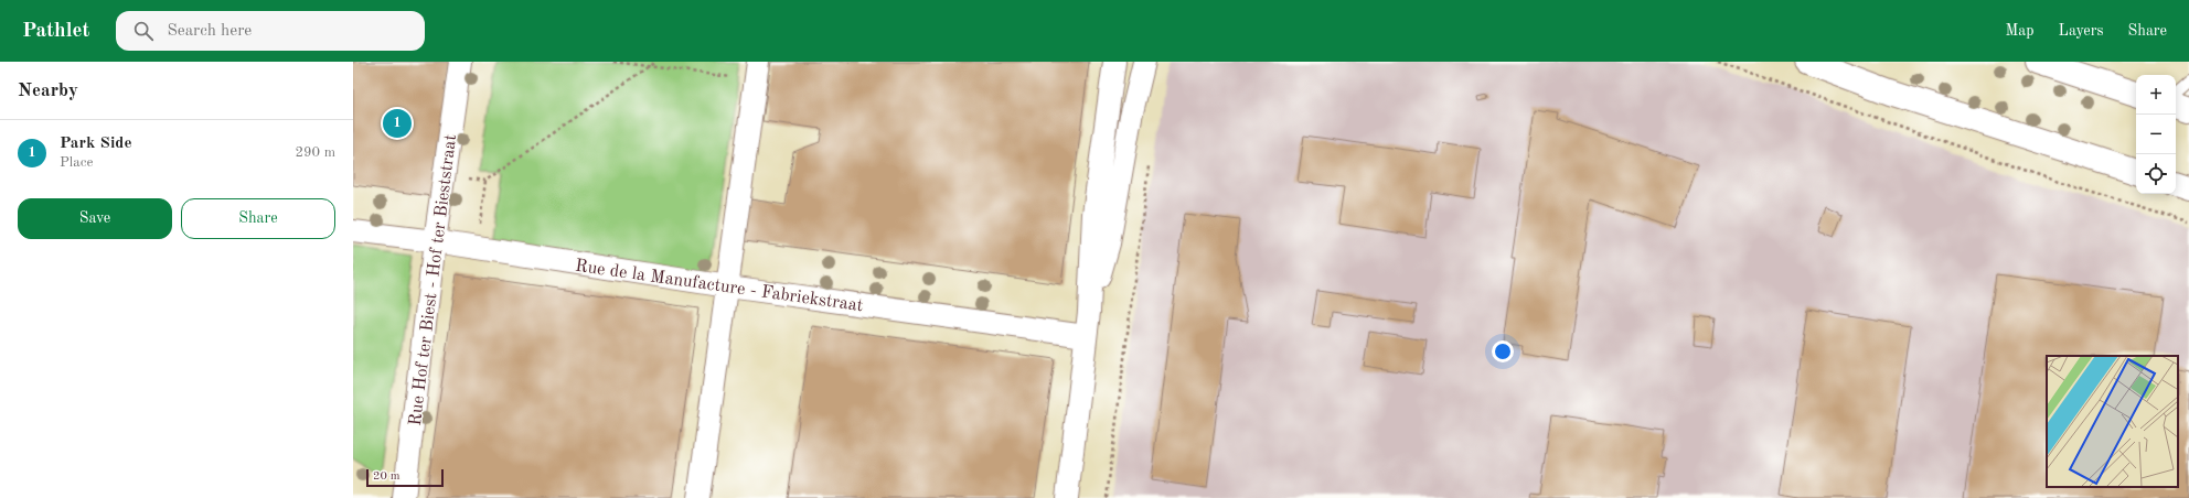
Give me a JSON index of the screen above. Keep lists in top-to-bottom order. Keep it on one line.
{"streets":{"street":["Rue Hof ter Biest - Hof ter Bieststraat","Rue de la Manufacture - Fabriekstraat"]},"crossings":[["Rue Hof ter Biest - Hof ter Bieststraat","Rue de la Manufacture - Fabriekstraat"]],"scale_bar":"20 m","page":{"header":"Pathlet","search":"Search here","nav":["Map","Layers","Share"],"heading":"Nearby","map_buttons":["+","−"],"pins":"1","list":[{"mark":"1","name":"Park Side","note":"Place","value":"290 m"}],"buttons":["Save","Share"],"scale":"20 m"}}
